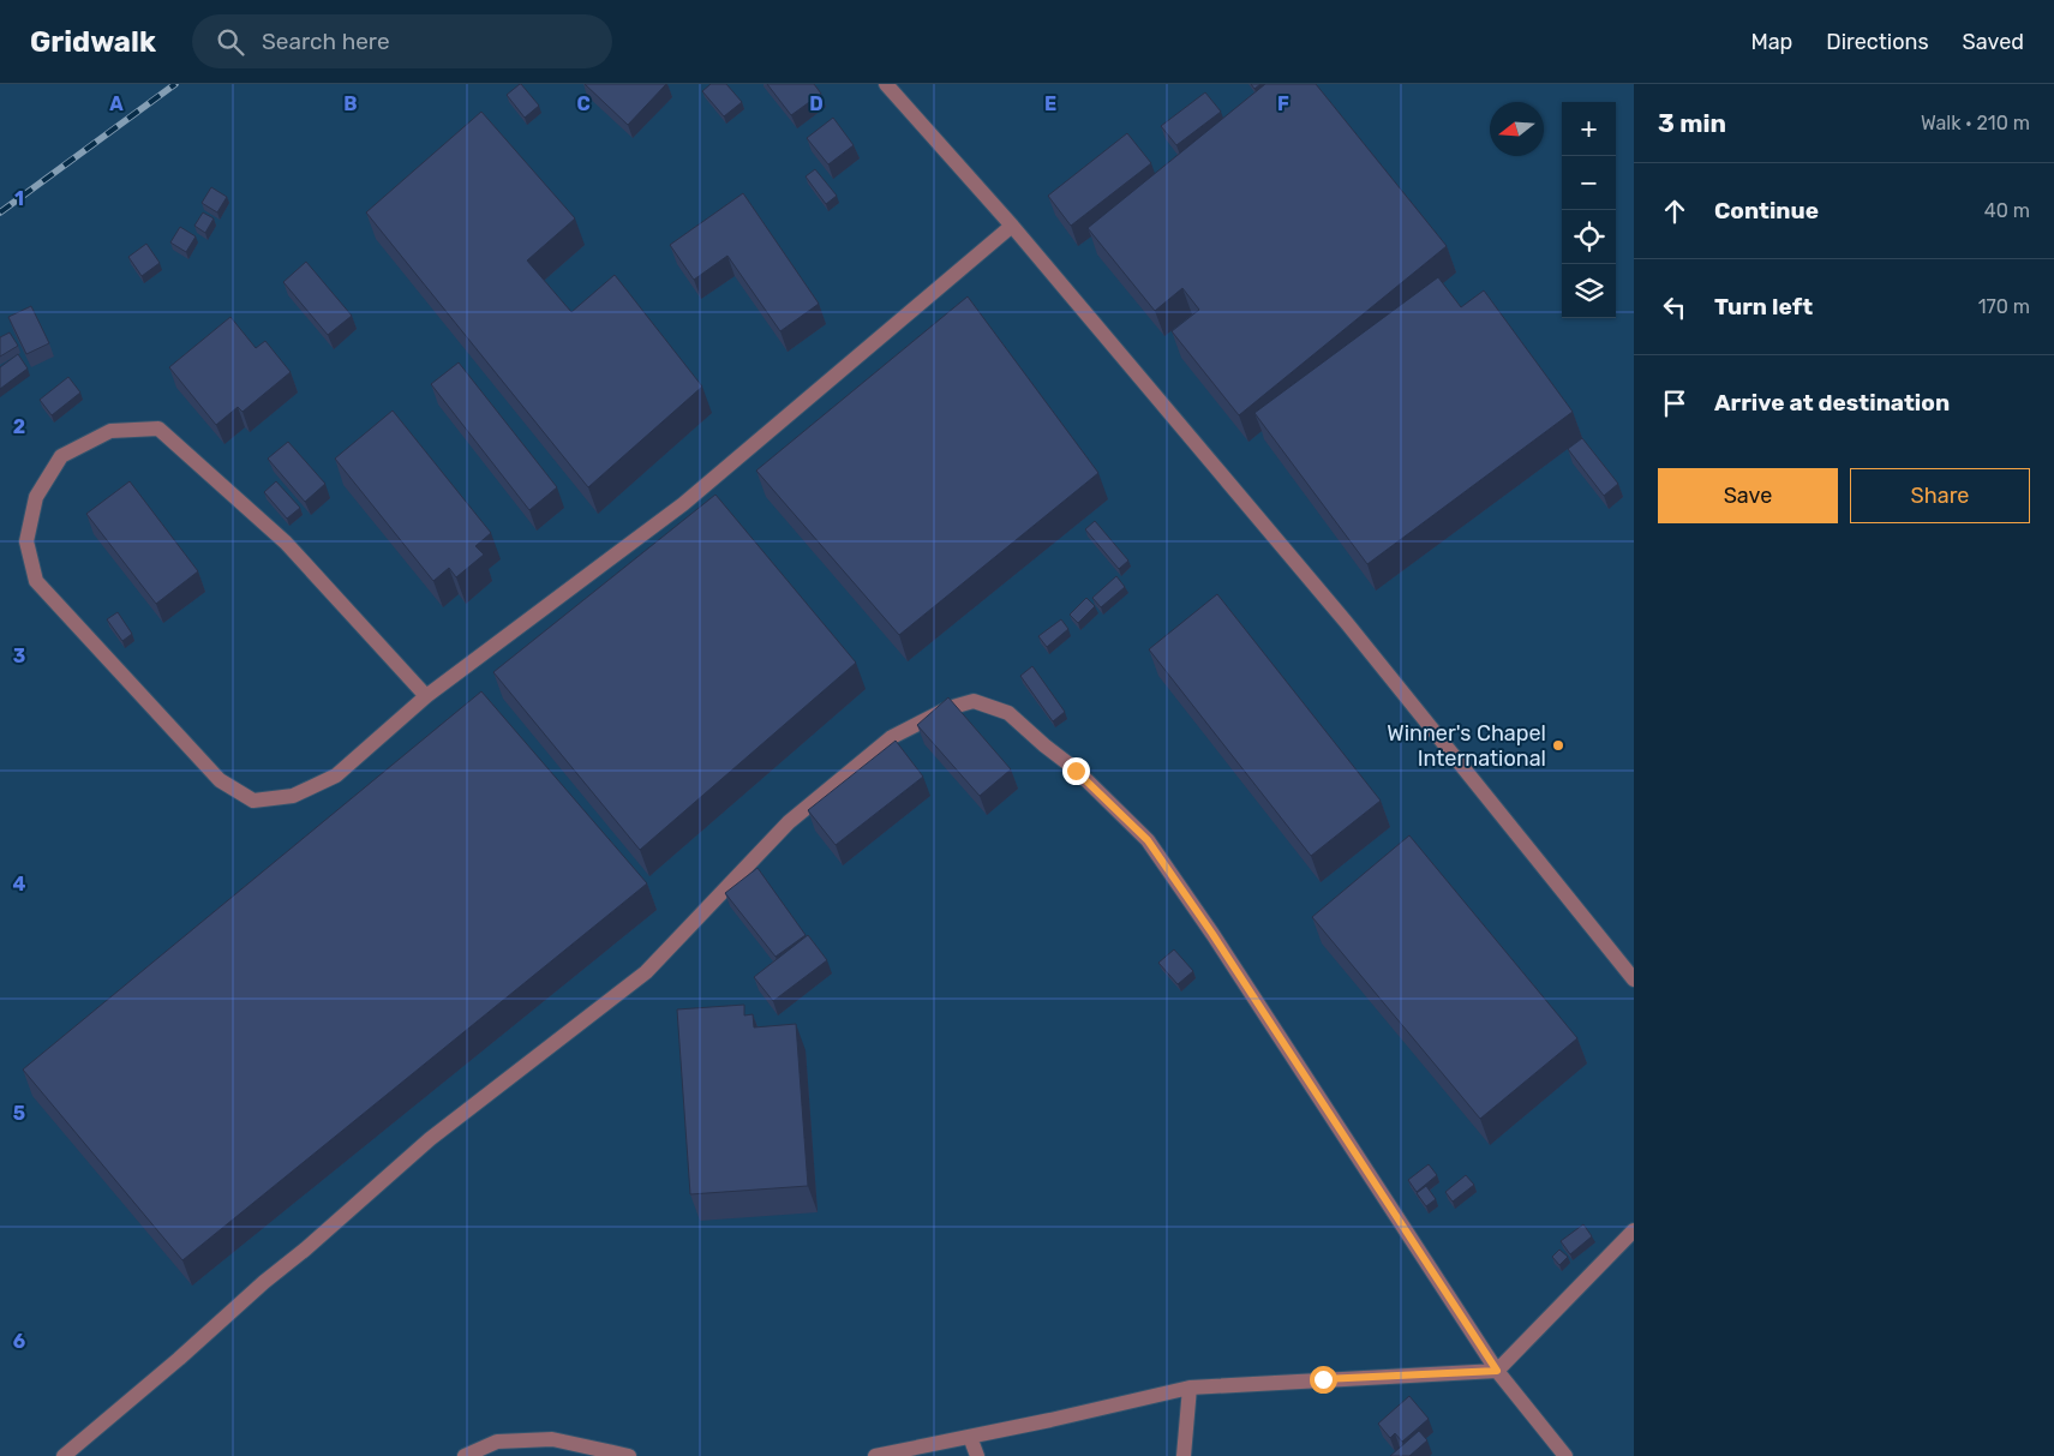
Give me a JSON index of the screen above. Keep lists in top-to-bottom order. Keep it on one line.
{"places":["Winner's Chapel International"],"north":"left","page":{"header":"Gridwalk","search":"Search here","nav":["Map","Directions","Saved"],"heading":["3 min","Walk · 210 m"],"map_buttons":["+","−"],"list":[["Continue","40 m"],["Turn left","170 m"],"Arrive at destination"],"buttons":["Save","Share"]},"grid":{"columns":["A","B","C","D","E","F"],"rows":["1","2","3","4","5","6"]}}
